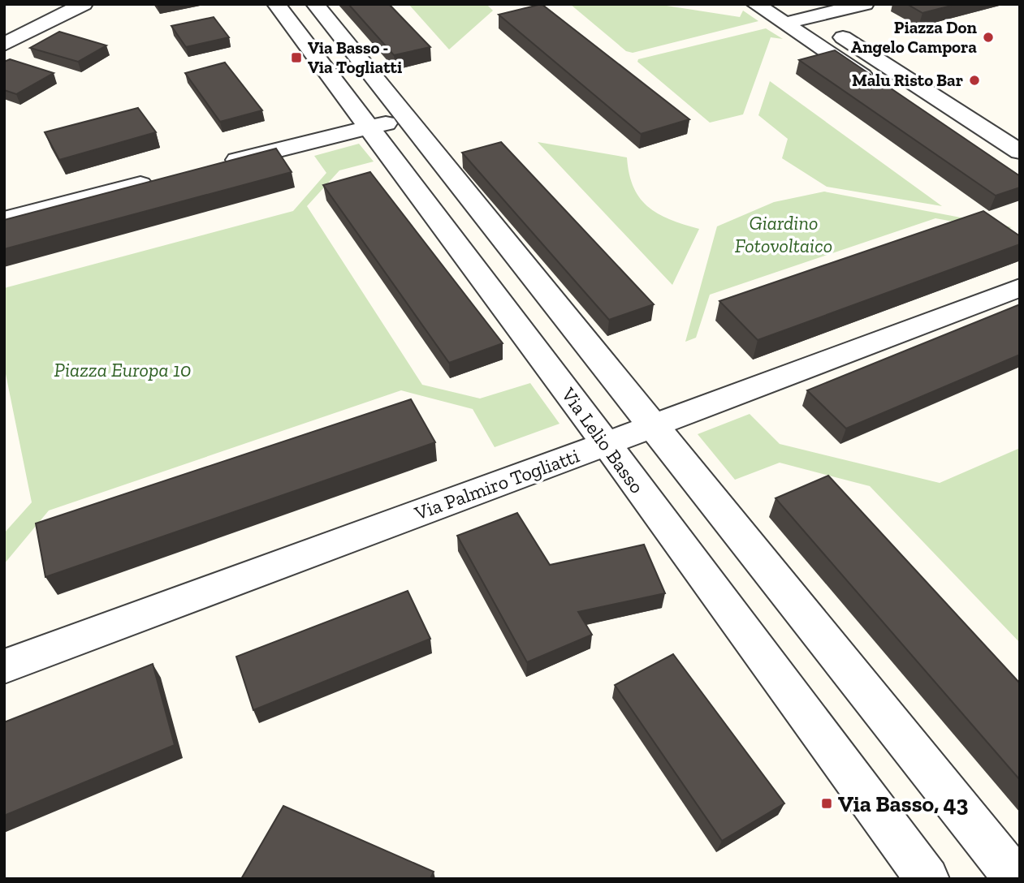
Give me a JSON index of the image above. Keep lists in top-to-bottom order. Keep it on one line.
{"streets":{"street":["Via Lelio Basso","Via Palmiro Togliatti"]},"crossings":[["Via Lelio Basso","Via Palmiro Togliatti"]],"parks":["Giardino Fotovoltaico","Piazza Europa 10"],"places":{"other":["Piazza Don Angelo Campora","Malu Risto Bar"],"transit":["Via Basso - Via Togliatti","Via Basso, 43"]}}
